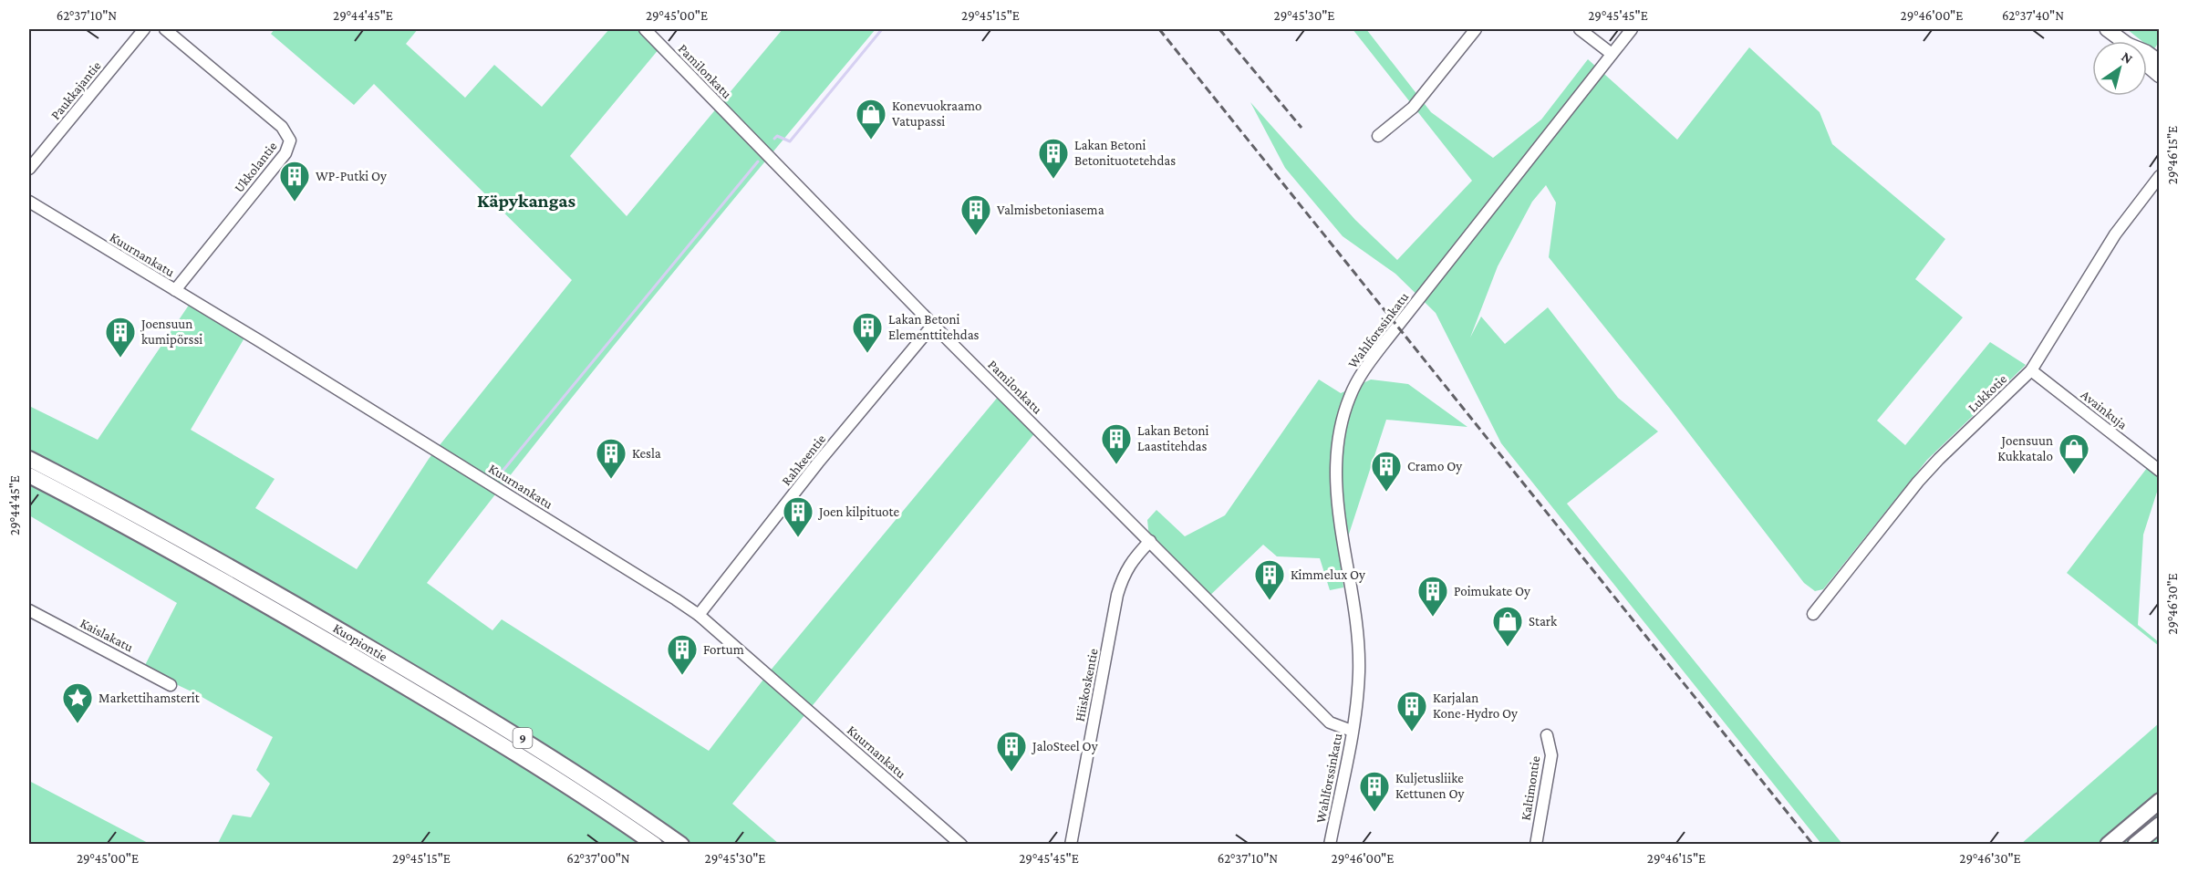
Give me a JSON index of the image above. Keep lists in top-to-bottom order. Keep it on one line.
{"streets":{"highway":["Kuopiontie","9"],"street":["Pamilonkatu","Paukkajantie","Ukkolantie","Kuurnankatu","Wahlforssinkatu","Lukkotie","Avainkuja","Rahkeentie","Kaislakatu","Hiiskoskentie","Kaltimontie"]},"crossings":[["Pamilonkatu","Wahlforssinkatu"],["Pamilonkatu","Rahkeentie"],["Pamilonkatu","Hiiskoskentie"],["Ukkolantie","Kuurnankatu"],["Kuurnankatu","Rahkeentie"],["Lukkotie","Avainkuja"]],"districts":["Käpykangas"],"places":{"shop":["Konevuokraamo Vatupassi","Joensuun Kukkatalo","Stark"],"building":["Lakan Betoni Betonituotetehdas","WP-Putki Oy","Valmisbetoniasema","Lakan Betoni Elementtitehdas","Joensuun kumipörssi","Lakan Betoni Laastitehdas","Kesla","Cramo Oy","Joen kilpituote","Kimmelux Oy","Poimukate Oy","Fortum","Karjalan Kone-Hydro Oy","JaloSteel Oy","Kuljetusliike Kettunen Oy"],"place":["Markettihamsterit"]},"north":"top right","coordinates":["62°37'10\"N","29°44'45\"E","29°45'00\"E","29°45'15\"E","29°45'30\"E","29°45'45\"E","29°46'00\"E","62°37'40\"N","29°46'15\"E","29°46'30\"E","62°37'00\"N"]}
